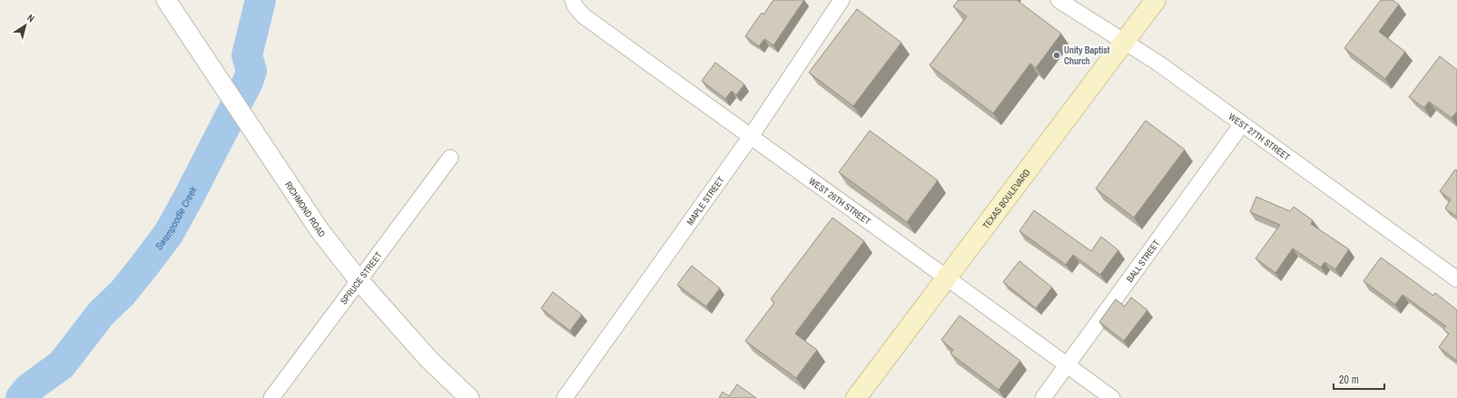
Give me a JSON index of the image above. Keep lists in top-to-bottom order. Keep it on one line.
{"streets":{"main road":["TEXAS BOULEVARD"],"street":["WEST 27TH STREET","MAPLE STREET","WEST 26TH STREET","RICHMOND ROAD","BALL STREET","SPRUCE STREET"]},"crossings":[["WEST 27TH STREET","TEXAS BOULEVARD"],["WEST 27TH STREET","BALL STREET"],["TEXAS BOULEVARD","WEST 26TH STREET"],["MAPLE STREET","WEST 26TH STREET"],["WEST 26TH STREET","BALL STREET"],["RICHMOND ROAD","SPRUCE STREET"]],"water":["Swampoodle Creek"],"places":["Unity Baptist Church"],"scale_bar":"20 m","north":"top right"}
